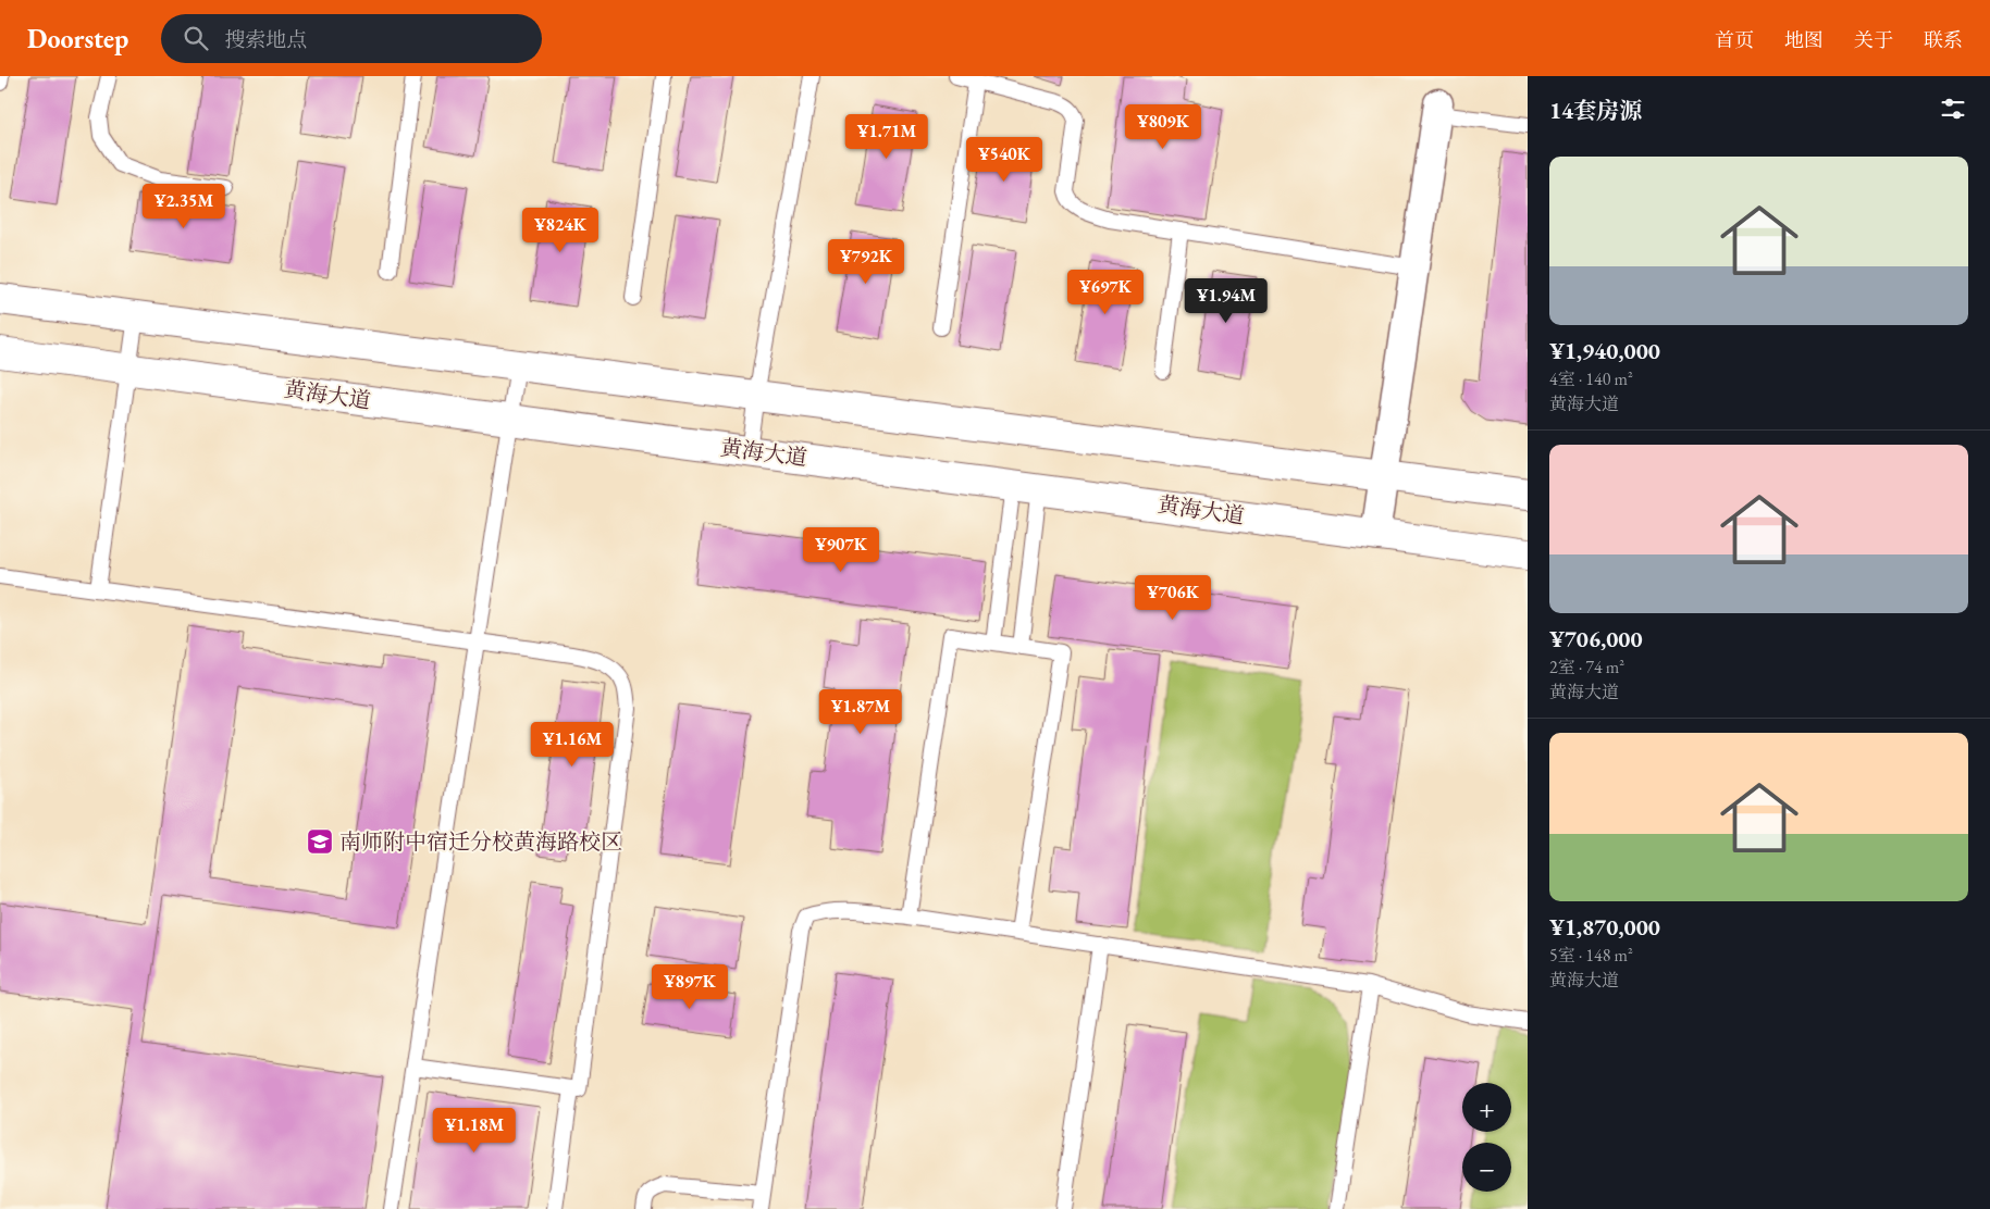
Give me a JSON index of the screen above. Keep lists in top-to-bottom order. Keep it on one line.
{"streets":{"street":["黄海大道"]},"places":{"school or university":["南师附中宿迁分校黄海路校区"]},"page":{"header":"Doorstep","search":"搜索地点","nav":["首页","地图","关于","联系"],"heading":"14套房源","price":["¥809K","¥1.71M","¥540K","¥2.35M","¥824K","¥792K","¥697K","¥1.94M","¥907K","¥706K","¥1.87M","¥1.16M","¥897K","¥1.18M"],"list":[{"name":"¥1,940,000","note":"4室 · 140 m² · 黄海大道"},{"name":"¥706,000","note":"2室 · 74 m² · 黄海大道"},{"name":"¥1,870,000","note":"5室 · 148 m² · 黄海大道"}],"map_buttons":["+","−"]}}
